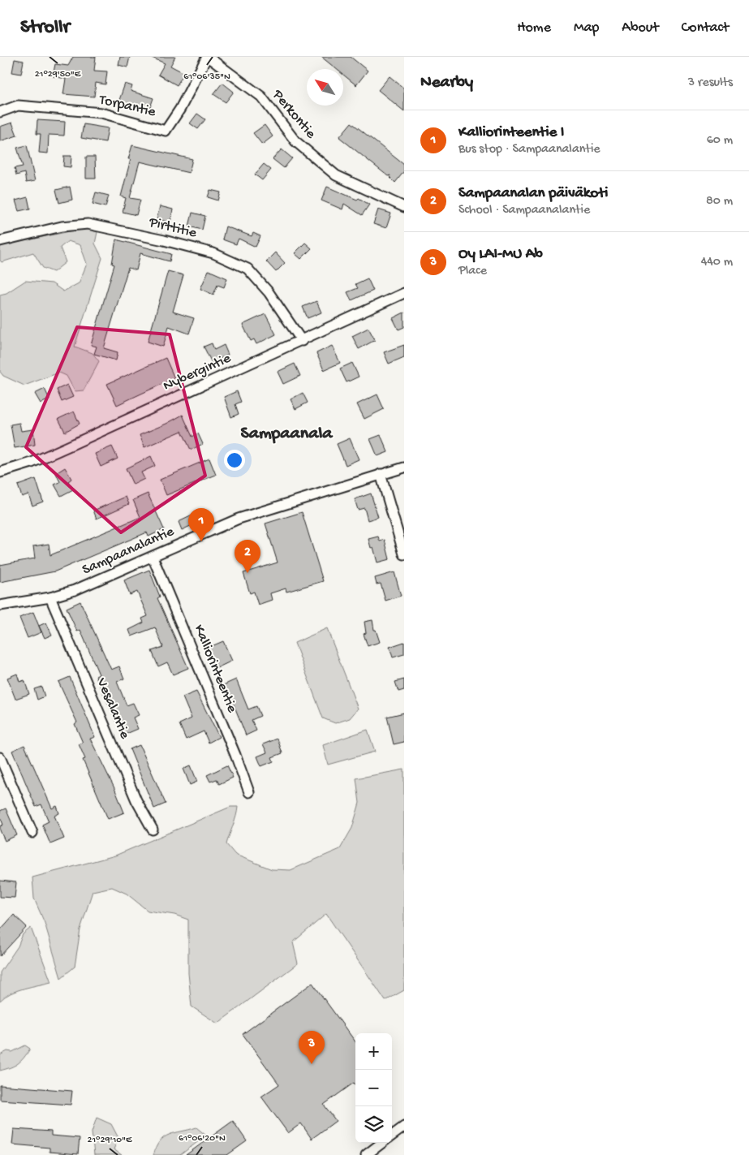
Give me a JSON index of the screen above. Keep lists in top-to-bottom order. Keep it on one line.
{"streets":{"street":["Torpantie","Perkontie","Pirttitie","Nybergintie","Sampaanalantie","Kalliorinteentie","Vesalantie"]},"crossings":[["Torpantie","Perkontie"],["Pirttitie","Nybergintie"],["Sampaanalantie","Kalliorinteentie"],["Sampaanalantie","Vesalantie"]],"districts":["Sampaanala"],"north":"top left","page":{"header":"Strollr","nav":["Home","Map","About","Contact"],"heading":["Nearby","3 results"],"list":[{"mark":"1","name":"Kalliorinteentie I","note":"Bus stop · Sampaanalantie","value":"60 m"},{"mark":"2","name":"Sampaanalan päiväkoti","note":"School · Sampaanalantie","value":"80 m"},{"mark":"3","name":"Oy LAI-MU Ab","note":"Place","value":"440 m"}],"pins":["1","2","3"],"map_buttons":["+","−"]},"coordinates":["21°29'50\"E","61°06'35\"N","61°06'20\"N","21°29'10\"E"]}
